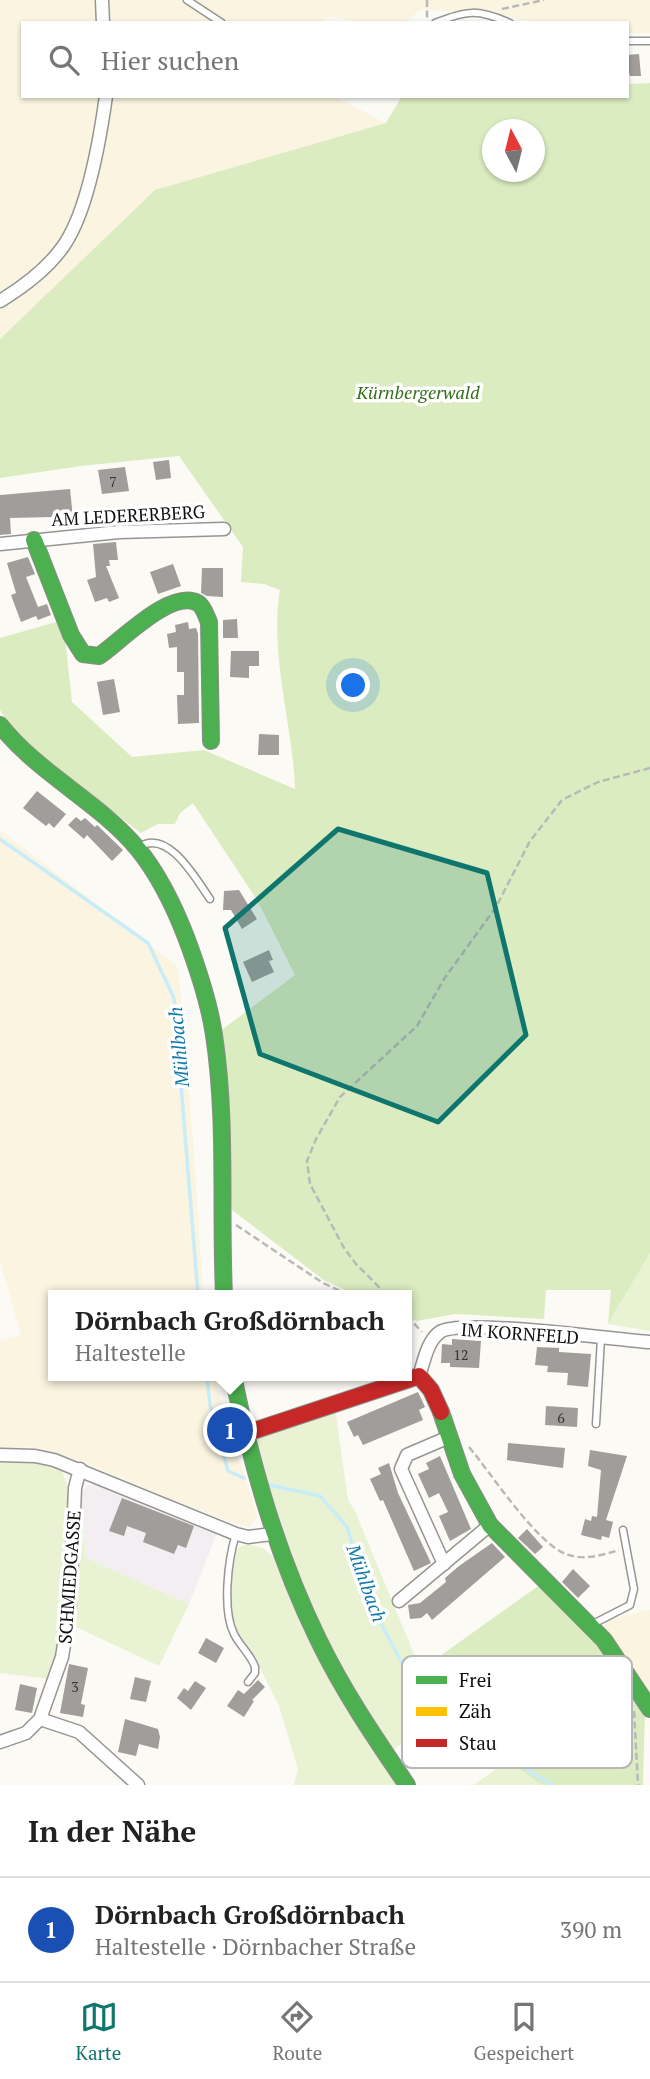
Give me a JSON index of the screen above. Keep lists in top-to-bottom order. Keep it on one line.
{"streets":{"street":["AM LEDERERBERG","IM KORNFELD","SCHMIEDGASSE"]},"water":["Mühlbach"],"parks":["Kürnbergerwald"],"house_numbers":["7","12","6","3"],"legend":["Frei","Zäh","Stau"],"north":"top","page":{"search":"Hier suchen","popup":["Dörnbach Großdörnbach","Haltestelle"],"pins":"1","heading":"In der Nähe","list":[{"mark":"1","name":"Dörnbach Großdörnbach","note":"Haltestelle · Dörnbacher Straße","value":"390 m"}],"nav":["Karte","Route","Gespeichert"]}}
